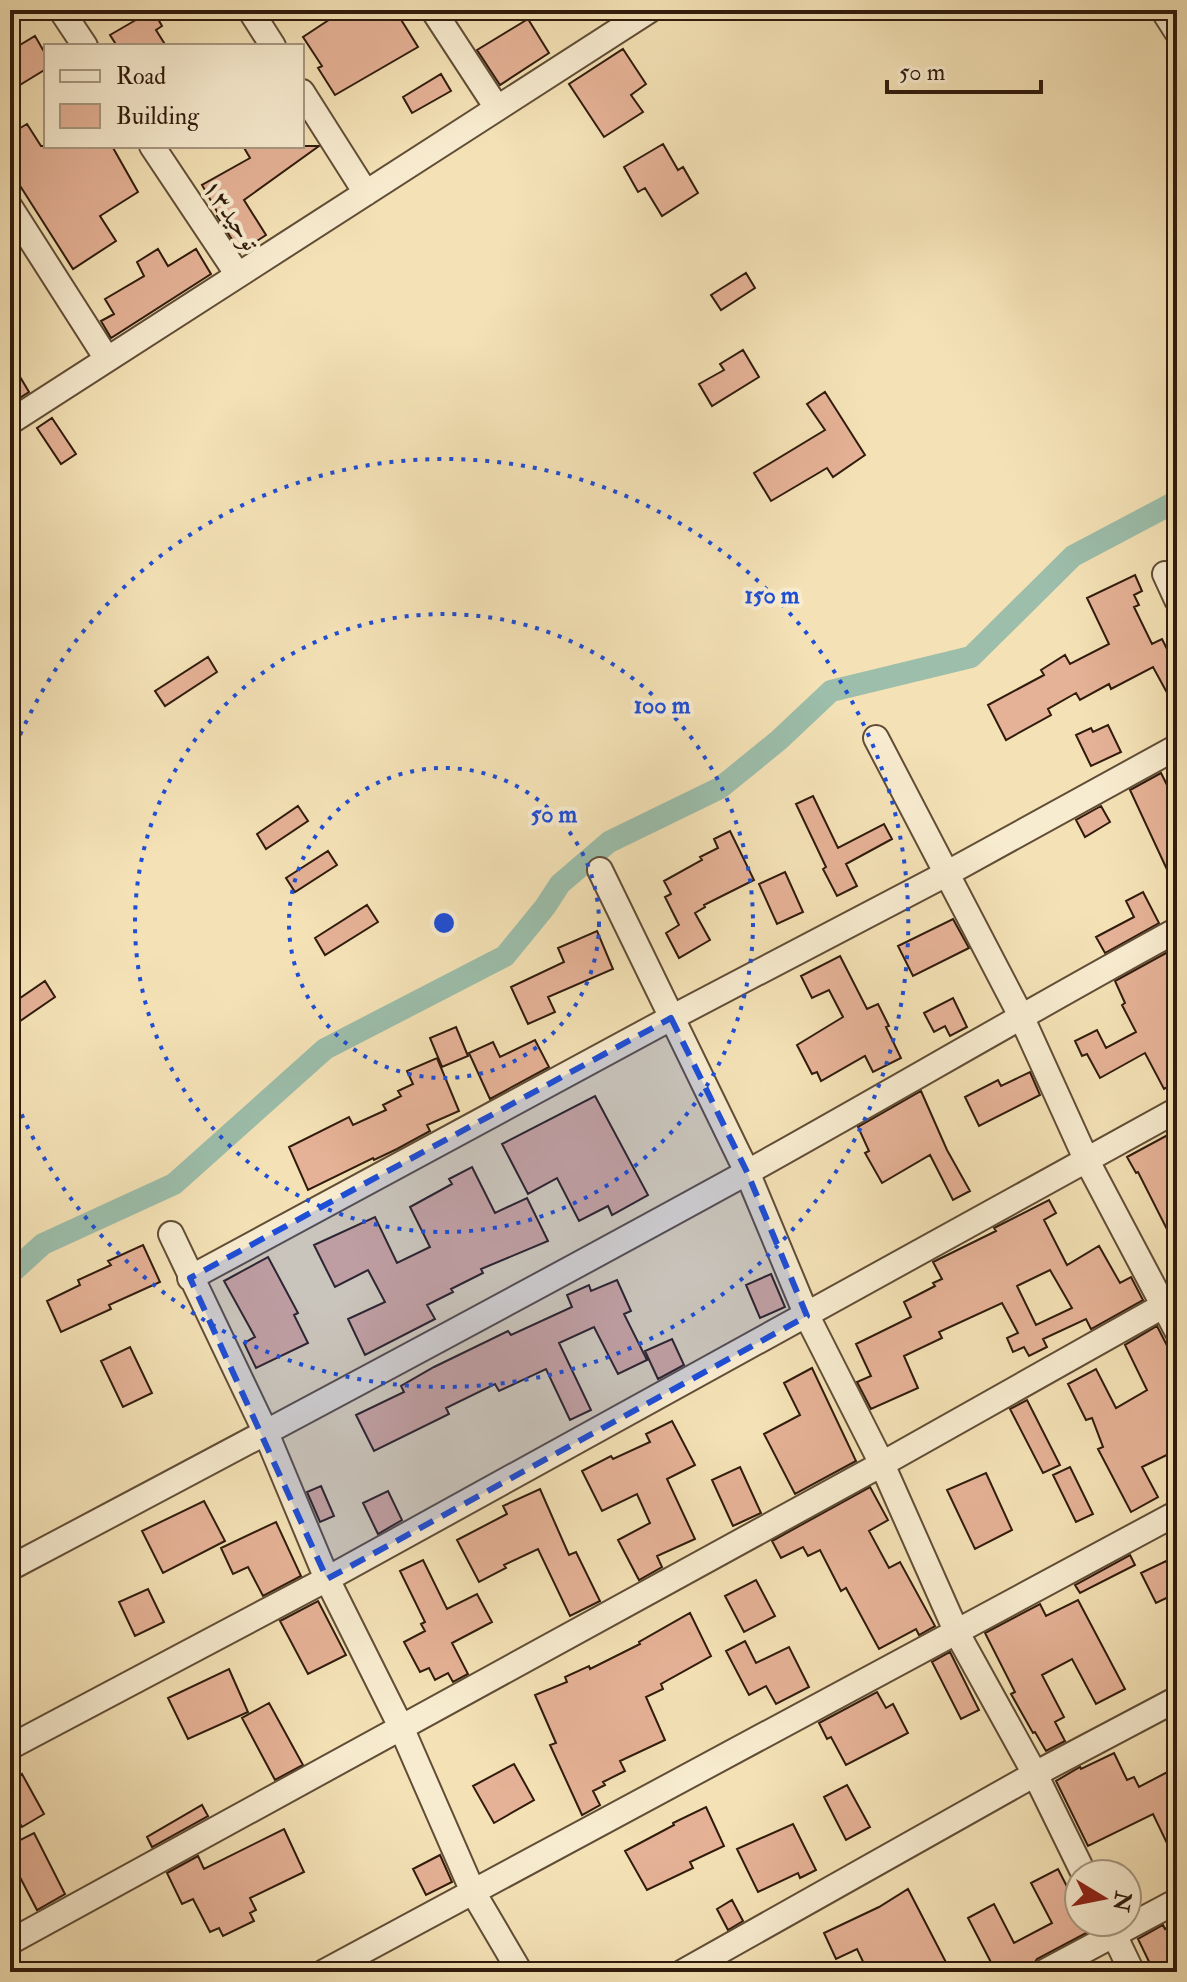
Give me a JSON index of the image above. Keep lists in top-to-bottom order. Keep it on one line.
{"streets":{"street":["توحید۱۳"]},"legend":["Road","Building"],"scale_bar":"50 m","north":"right","rings":["150 m","100 m","50 m"]}
